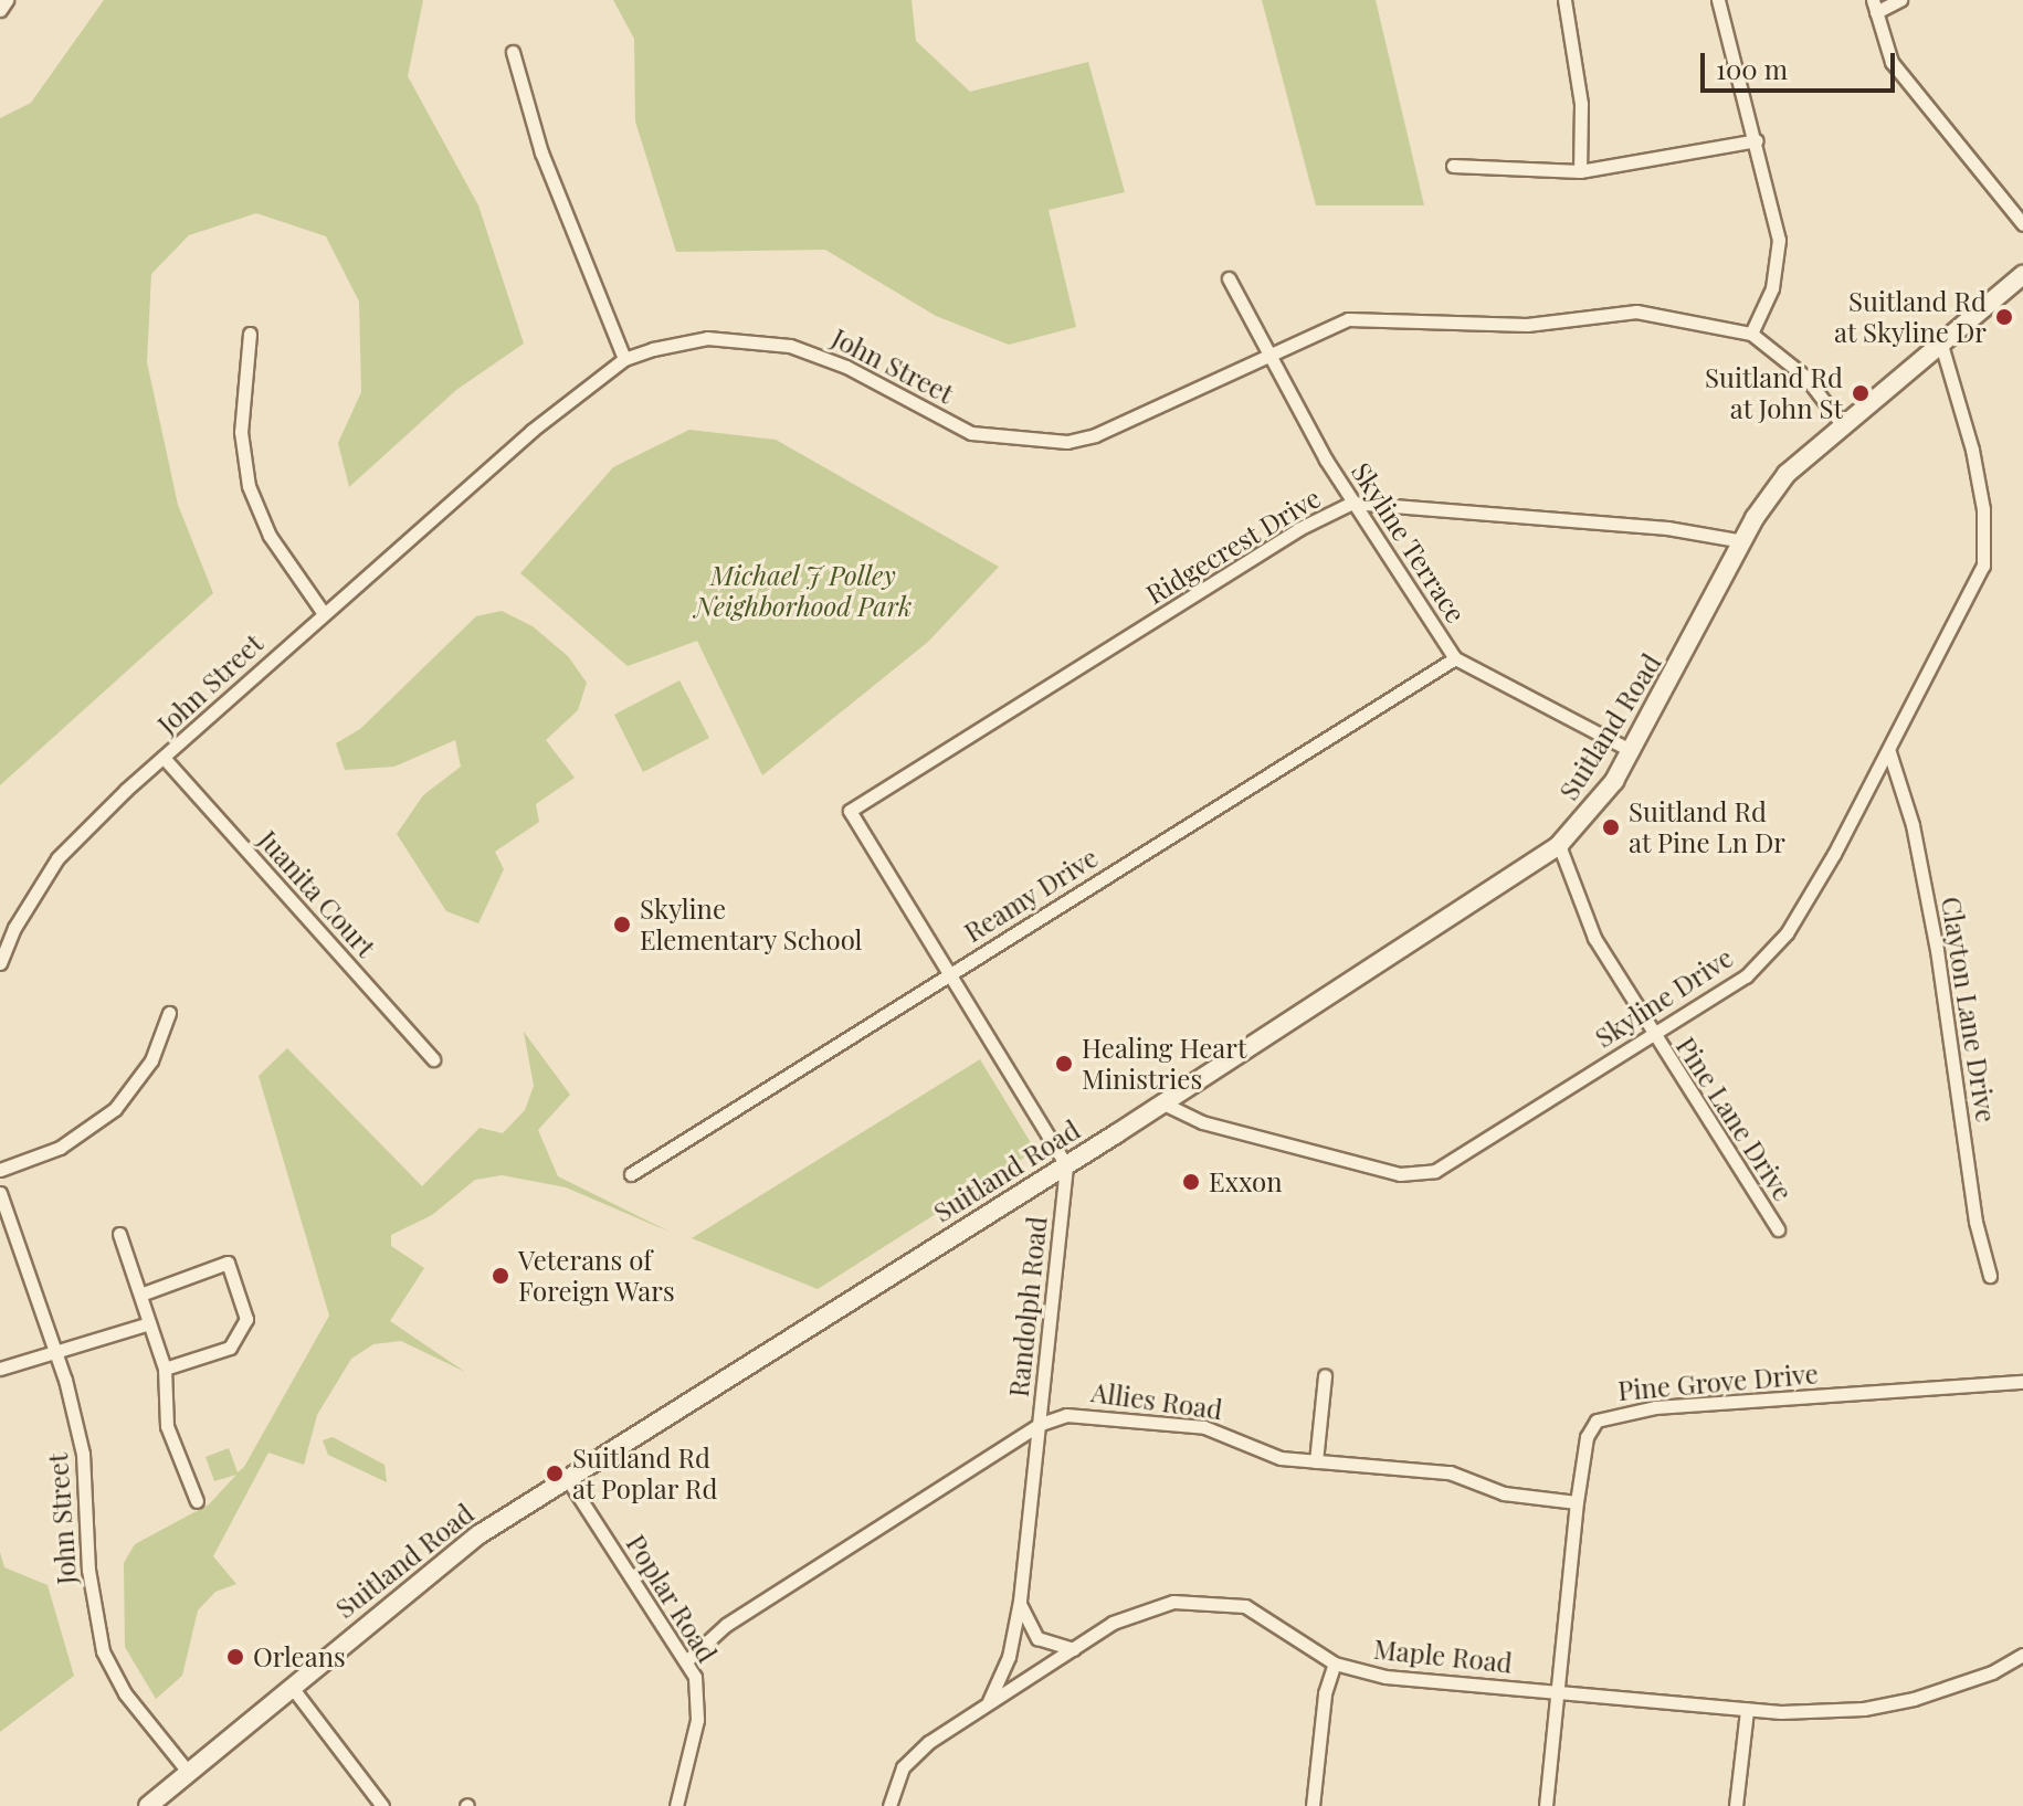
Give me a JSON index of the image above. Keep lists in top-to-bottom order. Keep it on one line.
{"streets":{"main road":["Suitland Road"],"street":["John Street","Skyline Terrace","Ridgecrest Drive","Juanita Court","Reamy Drive","Skyline Drive","Clayton Lane Drive","Pine Lane Drive","Randolph Road","Pine Grove Drive","Allies Road","Poplar Road","Maple Road"]},"crossings":[["John Street","Skyline Terrace"],["John Street","Suitland Road"],["John Street","Juanita Court"],["Skyline Terrace","Ridgecrest Drive"],["Skyline Terrace","Suitland Road"],["Skyline Terrace","Reamy Drive"],["Ridgecrest Drive","Suitland Road"],["Ridgecrest Drive","Reamy Drive"],["Suitland Road","Skyline Drive"],["Suitland Road","Pine Lane Drive"],["Suitland Road","Randolph Road"],["Suitland Road","Poplar Road"],["Skyline Drive","Clayton Lane Drive"],["Skyline Drive","Pine Lane Drive"],["Randolph Road","Allies Road"],["Randolph Road","Maple Road"],["Pine Grove Drive","Allies Road"],["Pine Grove Drive","Maple Road"],["Allies Road","Poplar Road"]],"parks":["Michael J Polley Neighborhood Park"],"places":["Suitland Rd at Skyline Dr","Suitland Rd at John St","Suitland Rd at Pine Ln Dr","Skyline Elementary School","Healing Heart Ministries","Exxon","Veterans of Foreign Wars","Suitland Rd at Poplar Rd","Orleans"],"scale_bar":"100 m"}
